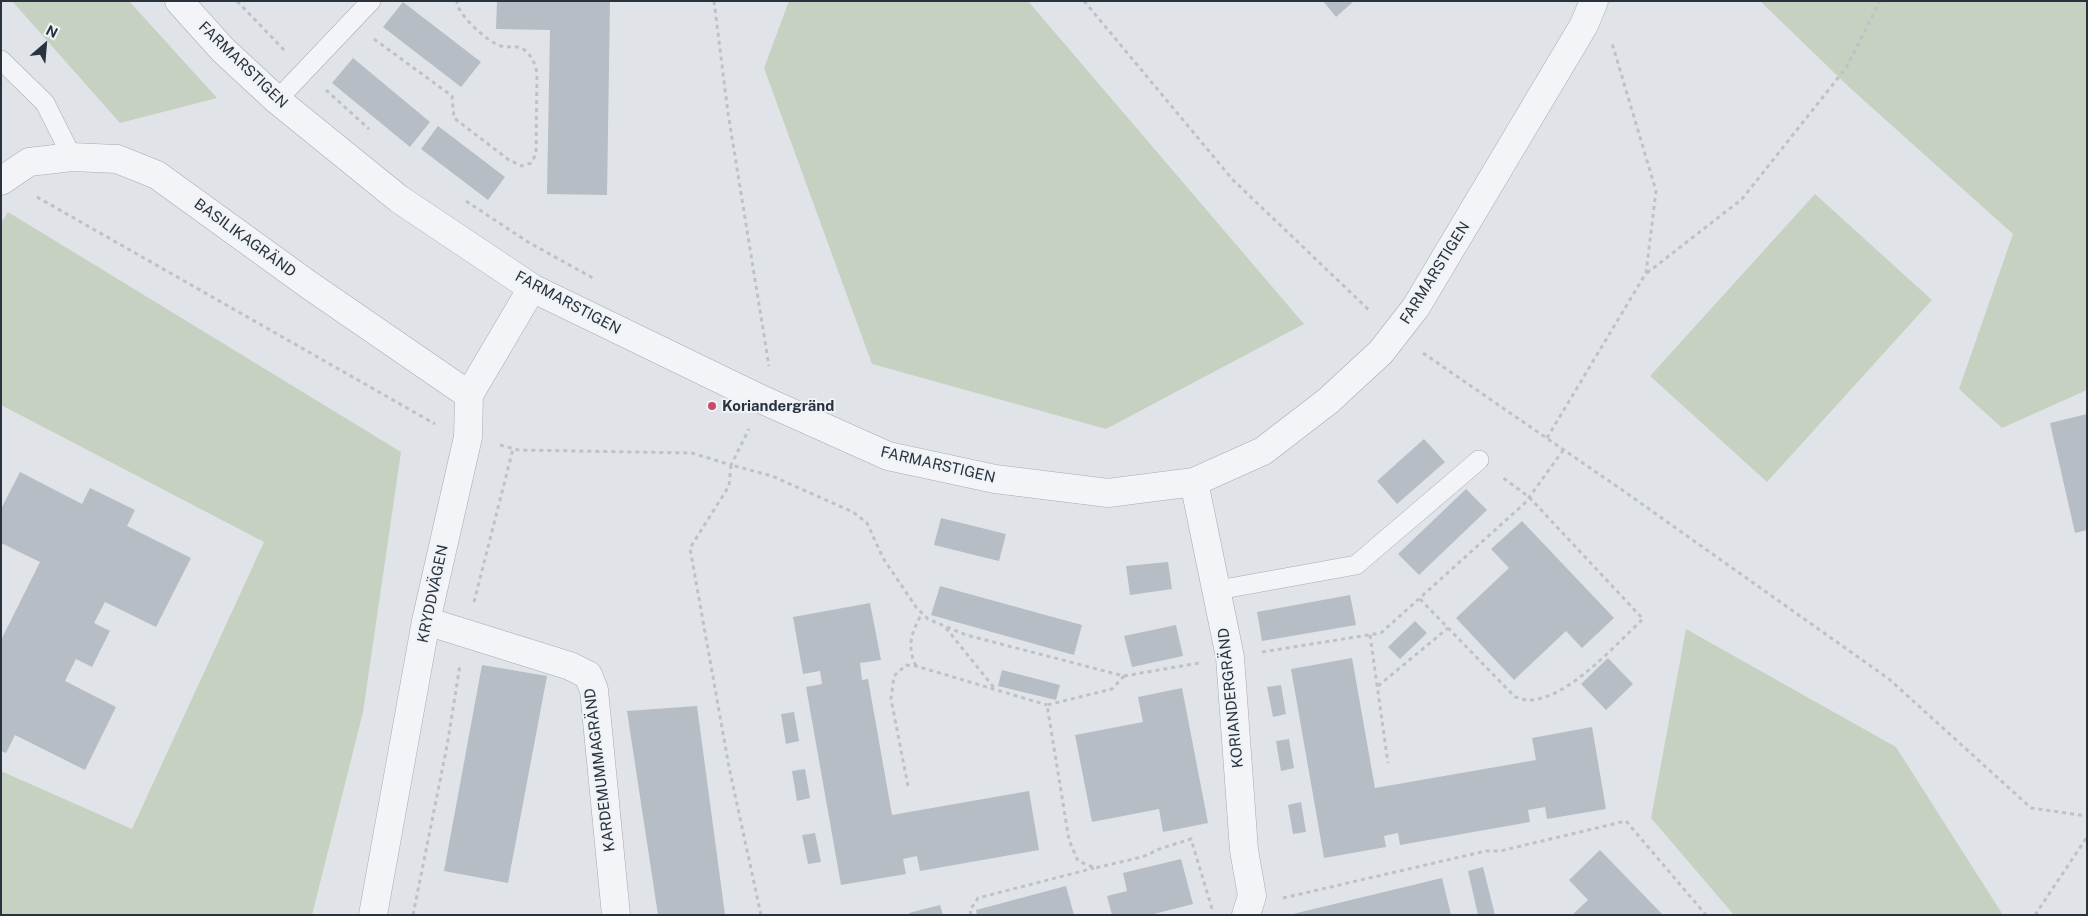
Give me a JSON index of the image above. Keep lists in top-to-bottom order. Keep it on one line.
{"streets":{"street":["FARMARSTIGEN","BASILIKAGRÄND","KRYDDVÄGEN","KORIANDERGRÄND","KARDEMUMMAGRÄND"]},"crossings":[["FARMARSTIGEN","KRYDDVÄGEN"],["FARMARSTIGEN","KORIANDERGRÄND"],["BASILIKAGRÄND","KRYDDVÄGEN"],["KRYDDVÄGEN","KARDEMUMMAGRÄND"]],"places":["Koriandergränd"],"north":"top right"}
